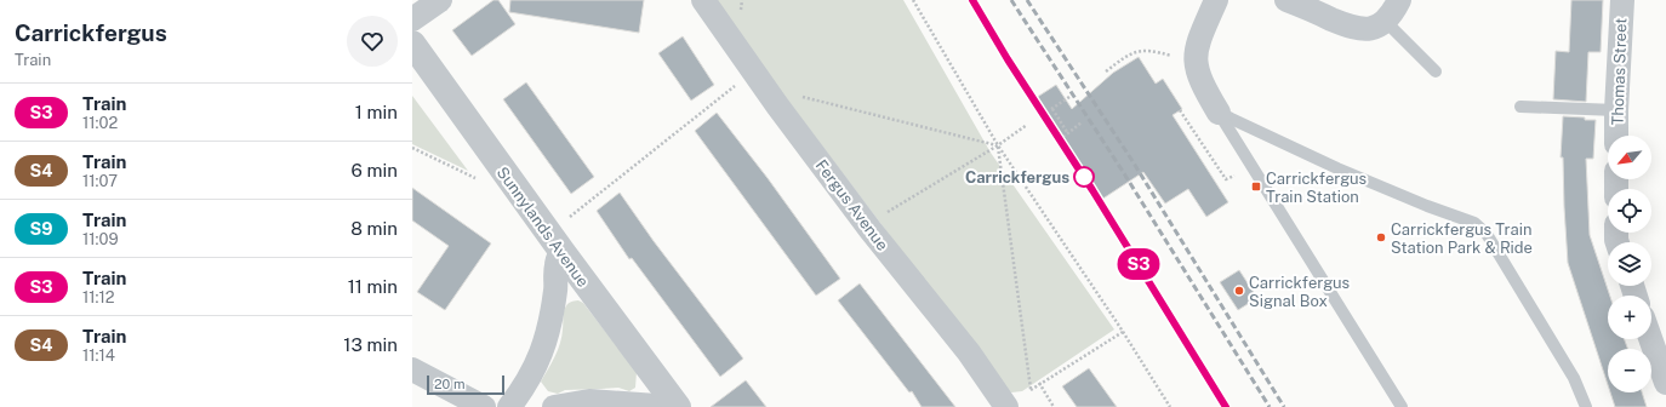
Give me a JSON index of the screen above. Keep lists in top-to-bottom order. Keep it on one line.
{"streets":{"street":["Thomas Street","Fergus Avenue","Sunnylands Avenue"]},"places":{"other":["Carrickfergus","Carrickfergus Train Station Park & Ride","Carrickfergus Signal Box"],"transit":["Carrickfergus Train Station"]},"scale_bar":"20 m","north":"bottom left","page":{"heading":["Carrickfergus","Train"],"on_map":"S3","list":[{"mark":"S3","name":"Train","note":"11:02","value":"1 min"},{"mark":"S4","name":"Train","note":"11:07","value":"6 min"},{"mark":"S9","name":"Train","note":"11:09","value":"8 min"},{"mark":"S3","name":"Train","note":"11:12","value":"11 min"},{"mark":"S4","name":"Train","note":"11:14","value":"13 min"}],"map_buttons":["+","−"],"scale":"20 m"}}
